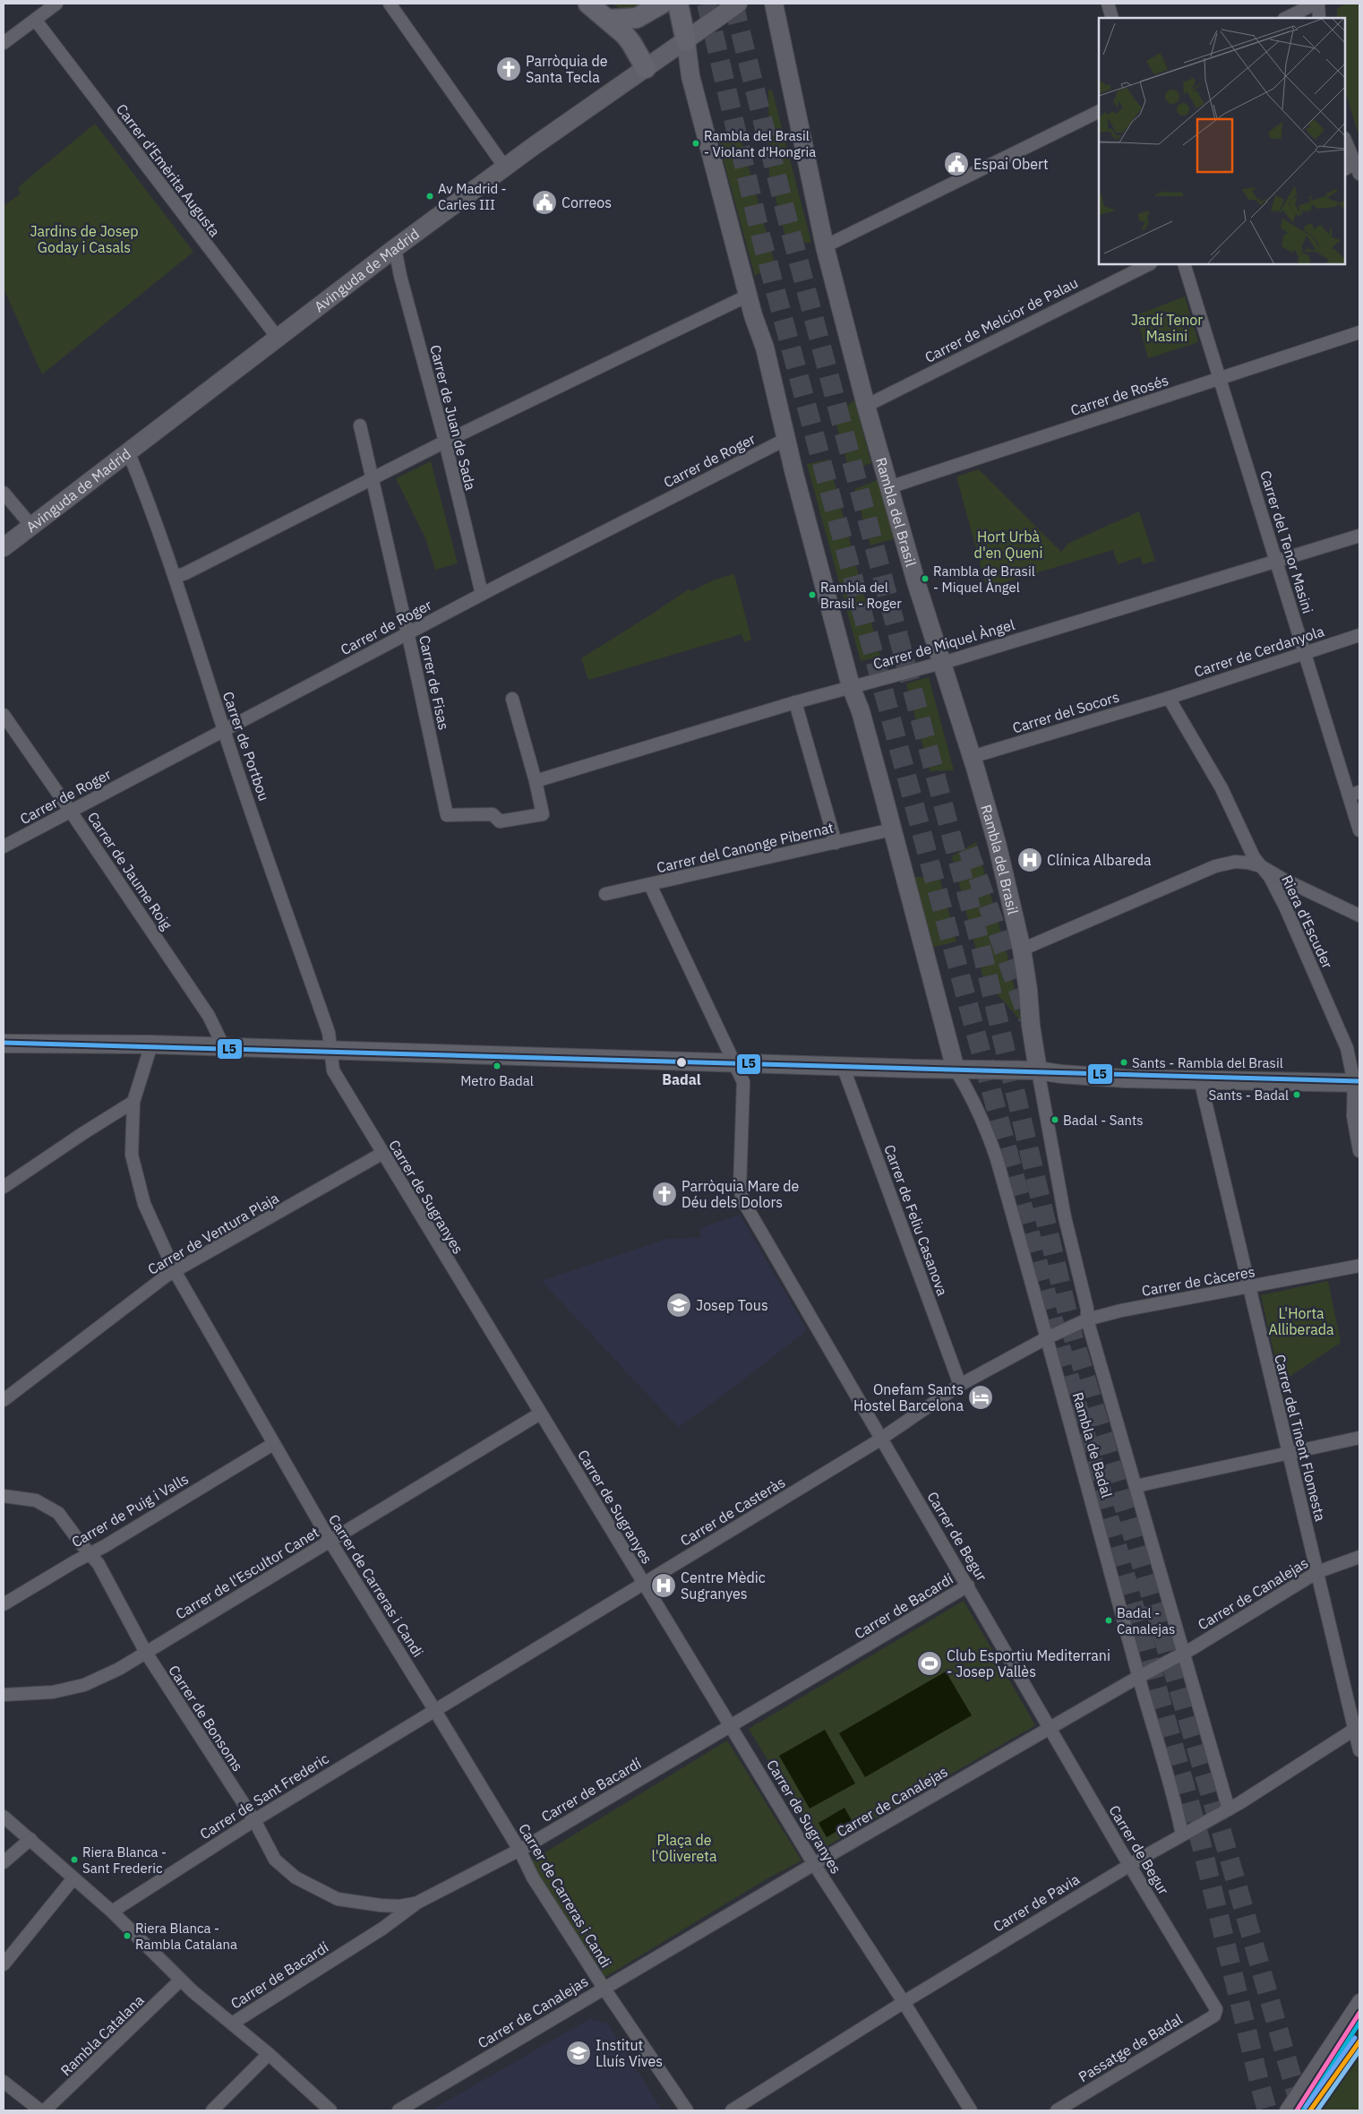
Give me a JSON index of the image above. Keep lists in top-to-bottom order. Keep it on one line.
{"streets":{"street":["Carrer d'Emèrita Augusta","Avinguda de Madrid","Carrer de Melcior de Palau","Carrer de Rosés","Carrer de Juan de Sada","Carrer de Roger","Rambla del Brasil","Carrer del Tenor Masini","Carrer de Miquel Àngel","Carrer de Cerdanyola","Carrer de Fisas","Carrer del Socors","Carrer de Portbou","Carrer del Canonge Pibernat","Carrer de Jaume Roig","Riera d'Escuder","Carrer de Sugranyes","Carrer de Feliu Casanova","Carrer de Ventura Plaja","Carrer de Càceres","Carrer del Tinent Flomesta","Rambla de Badal","Carrer de Puig i Valls","Carrer de Casteràs","Carrer de Begur","Carrer de l'Escultor Canet","Carrer de Carreras i Candi","Carrer de Canalejas","Carrer de Bacardí","Carrer de Bonsoms","Carrer de Sant Frederic","Carrer de Pavia","Rambla Catalana","Passatge de Badal"]},"crossings":[["Carrer d'Emèrita Augusta","Avinguda de Madrid"],["Avinguda de Madrid","Carrer de Juan de Sada"],["Avinguda de Madrid","Carrer de Portbou"],["Carrer de Melcior de Palau","Rambla del Brasil"],["Carrer de Rosés","Rambla del Brasil"],["Carrer de Rosés","Carrer del Tenor Masini"],["Carrer de Juan de Sada","Carrer de Roger"],["Carrer de Roger","Carrer de Fisas"],["Carrer de Roger","Carrer de Portbou"],["Carrer de Roger","Carrer de Jaume Roig"],["Rambla del Brasil","Carrer de Miquel Àngel"],["Rambla del Brasil","Carrer del Socors"],["Rambla del Brasil","Rambla de Badal"],["Carrer del Tenor Masini","Carrer de Miquel Àngel"],["Carrer del Tenor Masini","Carrer de Cerdanyola"],["Carrer de Miquel Àngel","Carrer de Fisas"],["Carrer de Cerdanyola","Carrer del Socors"],["Carrer de Cerdanyola","Riera d'Escuder"],["Carrer del Socors","Riera d'Escuder"],["Carrer de Portbou","Carrer de Sugranyes"],["Carrer del Canonge Pibernat","Carrer de Begur"],["Carrer de Sugranyes","Carrer de Ventura Plaja"],["Carrer de Sugranyes","Carrer de Casteràs"],["Carrer de Sugranyes","Carrer de l'Escultor Canet"],["Carrer de Sugranyes","Carrer de Canalejas"],["Carrer de Sugranyes","Carrer de Bacardí"],["Carrer de Sugranyes","Carrer de Pavia"],["Carrer de Feliu Casanova","Carrer de Casteràs"],["Carrer de Ventura Plaja","Carrer de Carreras i Candi"],["Carrer de Càceres","Carrer del Tinent Flomesta"],["Carrer de Càceres","Rambla de Badal"],["Carrer de Càceres","Carrer de Casteràs"],["Carrer del Tinent Flomesta","Carrer de Canalejas"],["Carrer del Tinent Flomesta","Carrer de Pavia"],["Rambla de Badal","Carrer de Casteràs"],["Rambla de Badal","Carrer de Canalejas"],["Rambla de Badal","Carrer de Pavia"],["Carrer de Puig i Valls","Carrer de Carreras i Candi"],["Carrer de Puig i Valls","Carrer de Bonsoms"],["Carrer de Casteràs","Carrer de Begur"],["Carrer de Casteràs","Carrer de Carreras i Candi"],["Carrer de Casteràs","Carrer de Sant Frederic"],["Carrer de Begur","Carrer de Canalejas"],["Carrer de Begur","Carrer de Bacardí"],["Carrer de Begur","Carrer de Pavia"],["Carrer de Begur","Passatge de Badal"],["Carrer de l'Escultor Canet","Carrer de Carreras i Candi"],["Carrer de l'Escultor Canet","Carrer de Bonsoms"],["Carrer de Carreras i Candi","Carrer de Canalejas"],["Carrer de Carreras i Candi","Carrer de Bacardí"],["Carrer de Carreras i Candi","Carrer de Sant Frederic"],["Carrer de Bacardí","Carrer de Bonsoms"],["Carrer de Bonsoms","Carrer de Sant Frederic"]],"parks":["Jardins de Josep Goday i Casals","Jardí Tenor Masini","Hort Urbà d'en Queni","L'Horta Alliberada","Plaça de l'Olivereta"],"places":{"church":["Parròquia de Santa Tecla","Parròquia Mare de Déu dels Dolors"],"other":["Rambla del Brasil - Violant d'Hongria","Av Madrid - Carles III","Rambla de Brasil - Miquel Àngel","Rambla del Brasil - Roger","Badal","Sants - Rambla del Brasil","Metro Badal","Sants - Badal","Badal - Sants","Badal - Canalejas","Riera Blanca - Sant Frederic","Riera Blanca - Rambla Catalana"],"public building":["Espai Obert","Correos"],"hospital":["Clínica Albareda","Centre Mèdic Sugranyes"],"school or university":["Josep Tous","Institut Lluís Vives"],"hotel":["Onefam Sants Hostel Barcelona"],"sports":["Club Esportiu Mediterrani - Josep Vallès"]},"lines":["transit line L5"]}
